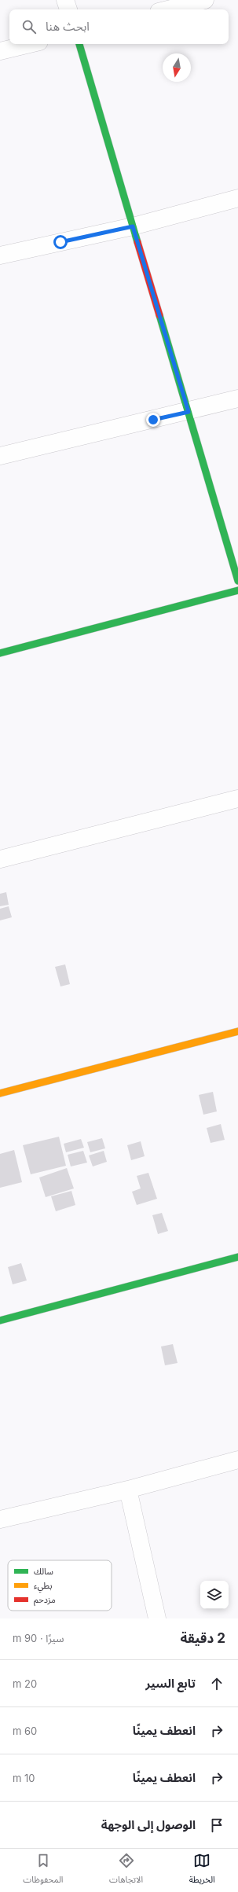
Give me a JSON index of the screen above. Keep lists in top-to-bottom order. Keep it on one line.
{"legend":["سالك","بطيء","مزدحم"],"north":"bottom","page":{"search":"ابحث هنا","heading":["2 دقيقة","سيرًا · 90 m"],"list":[["تابع السير","20 m"],["انعطف يمينًا","60 m"],["انعطف يمينًا","10 m"],"الوصول إلى الوجهة"],"nav":["الخريطة","الاتجاهات","المحفوظات"]}}
